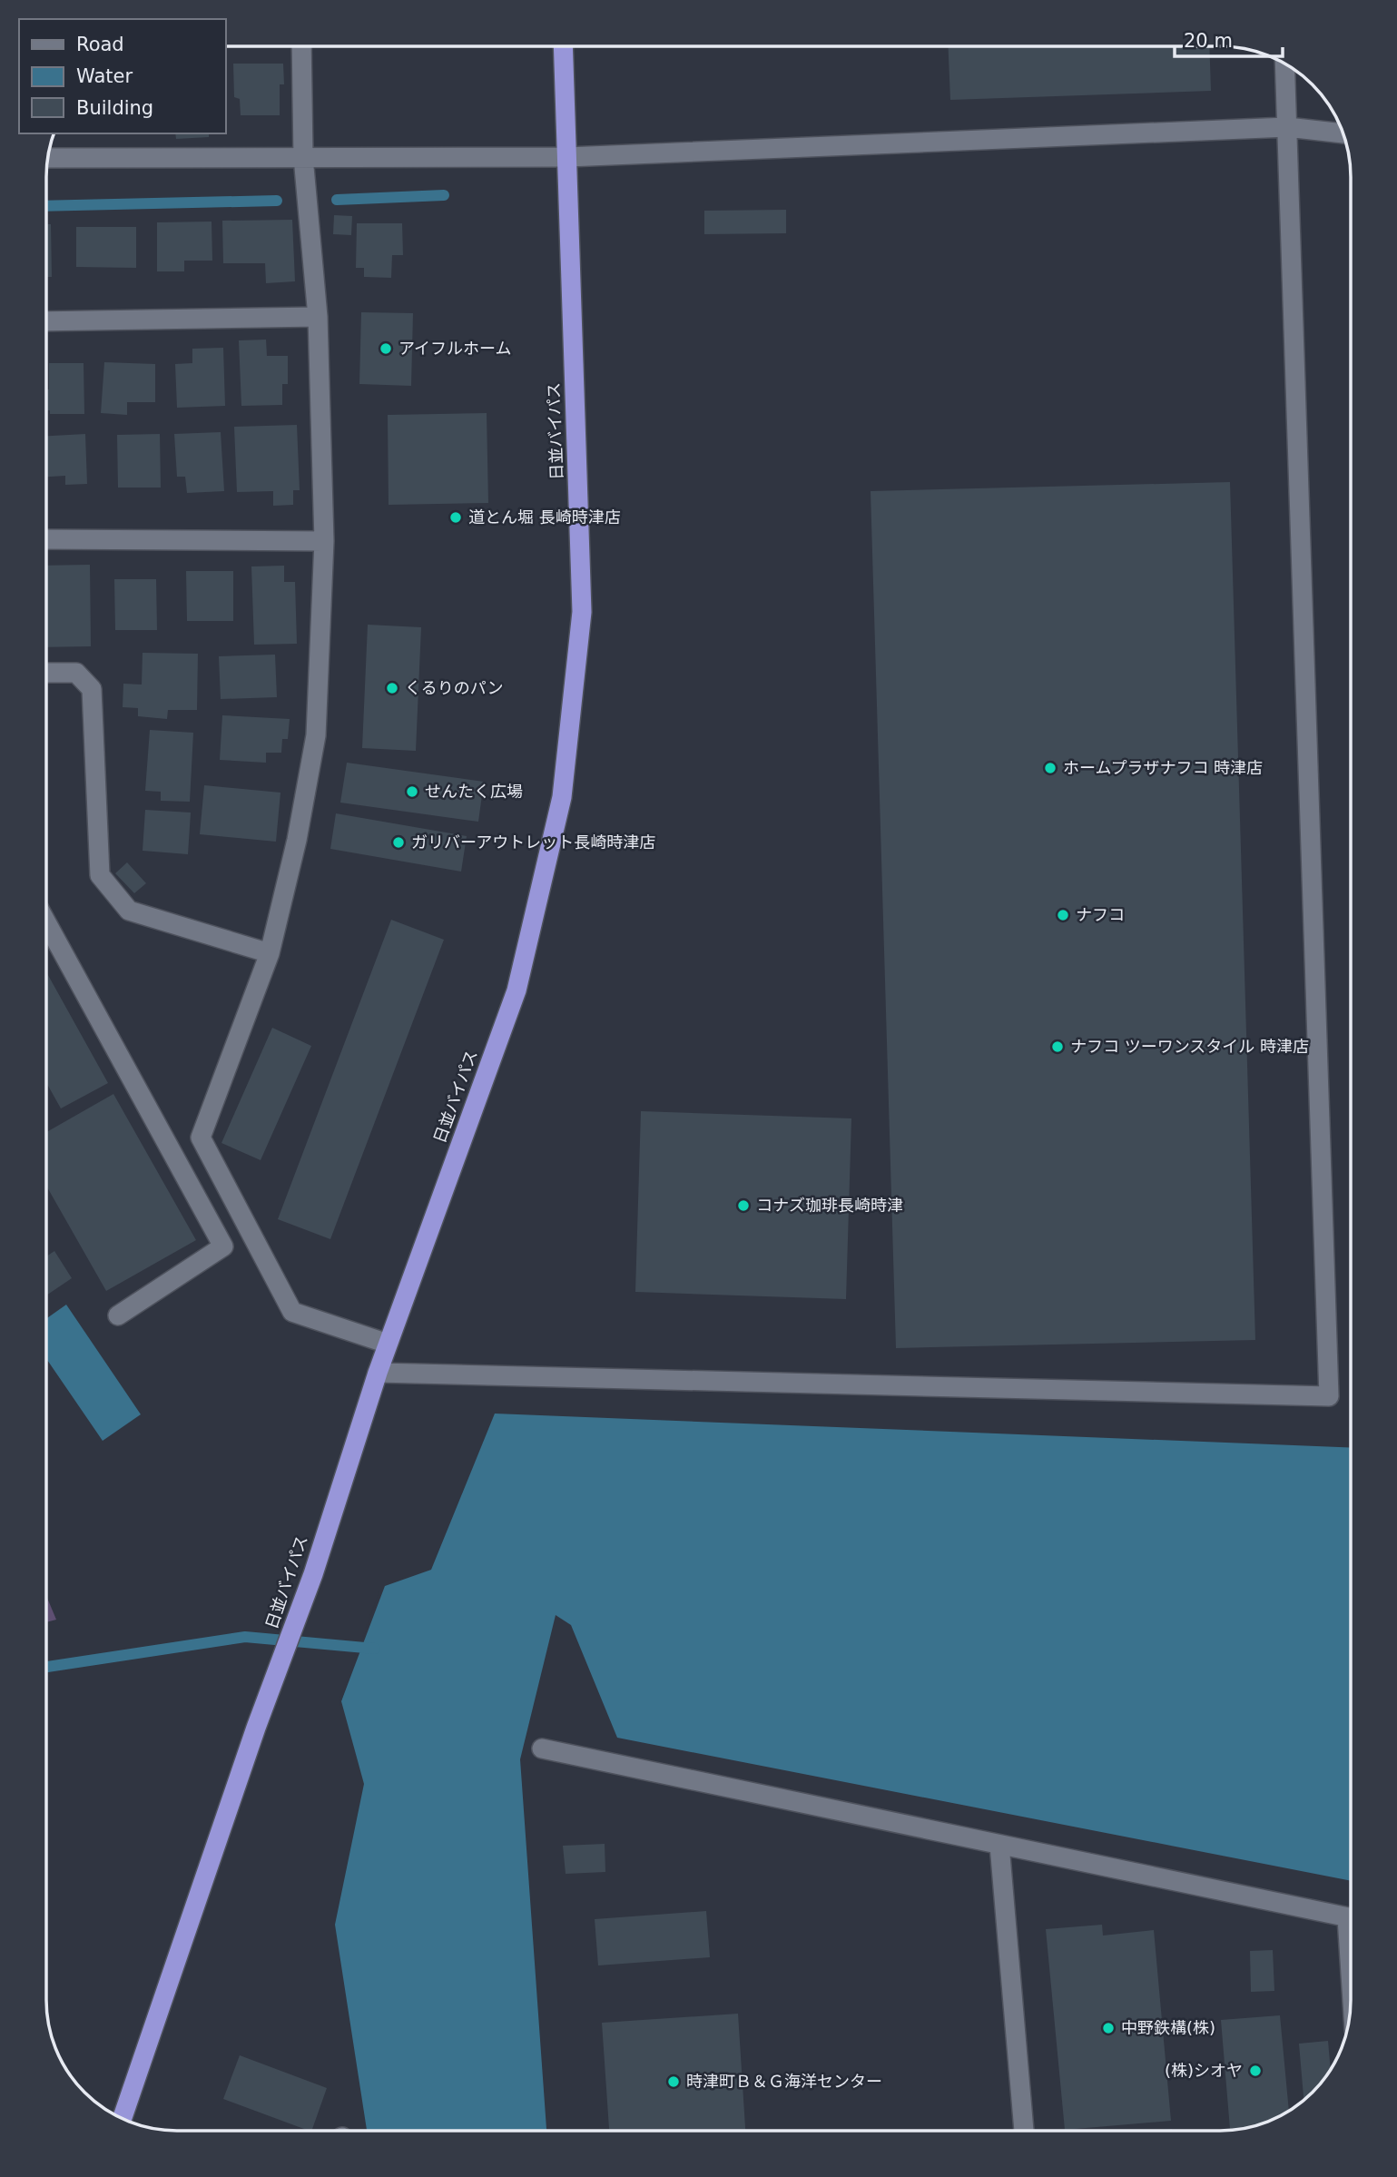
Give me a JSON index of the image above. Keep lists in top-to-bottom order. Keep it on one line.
{"streets":{"highway":["日並バイパス"]},"places":["アイフルホーム","道とん堀 長崎時津店","くるりのパン","ホームプラザナフコ 時津店","せんたく広場","ガリバーアウトレット長崎時津店","ナフコ","ナフコ ツーワンスタイル 時津店","コナズ珈琲長崎時津","中野鉄構(株)","(株)シオヤ","時津町Ｂ＆Ｇ海洋センター"],"legend":["Road","Water","Building"],"scale_bar":"20 m"}
